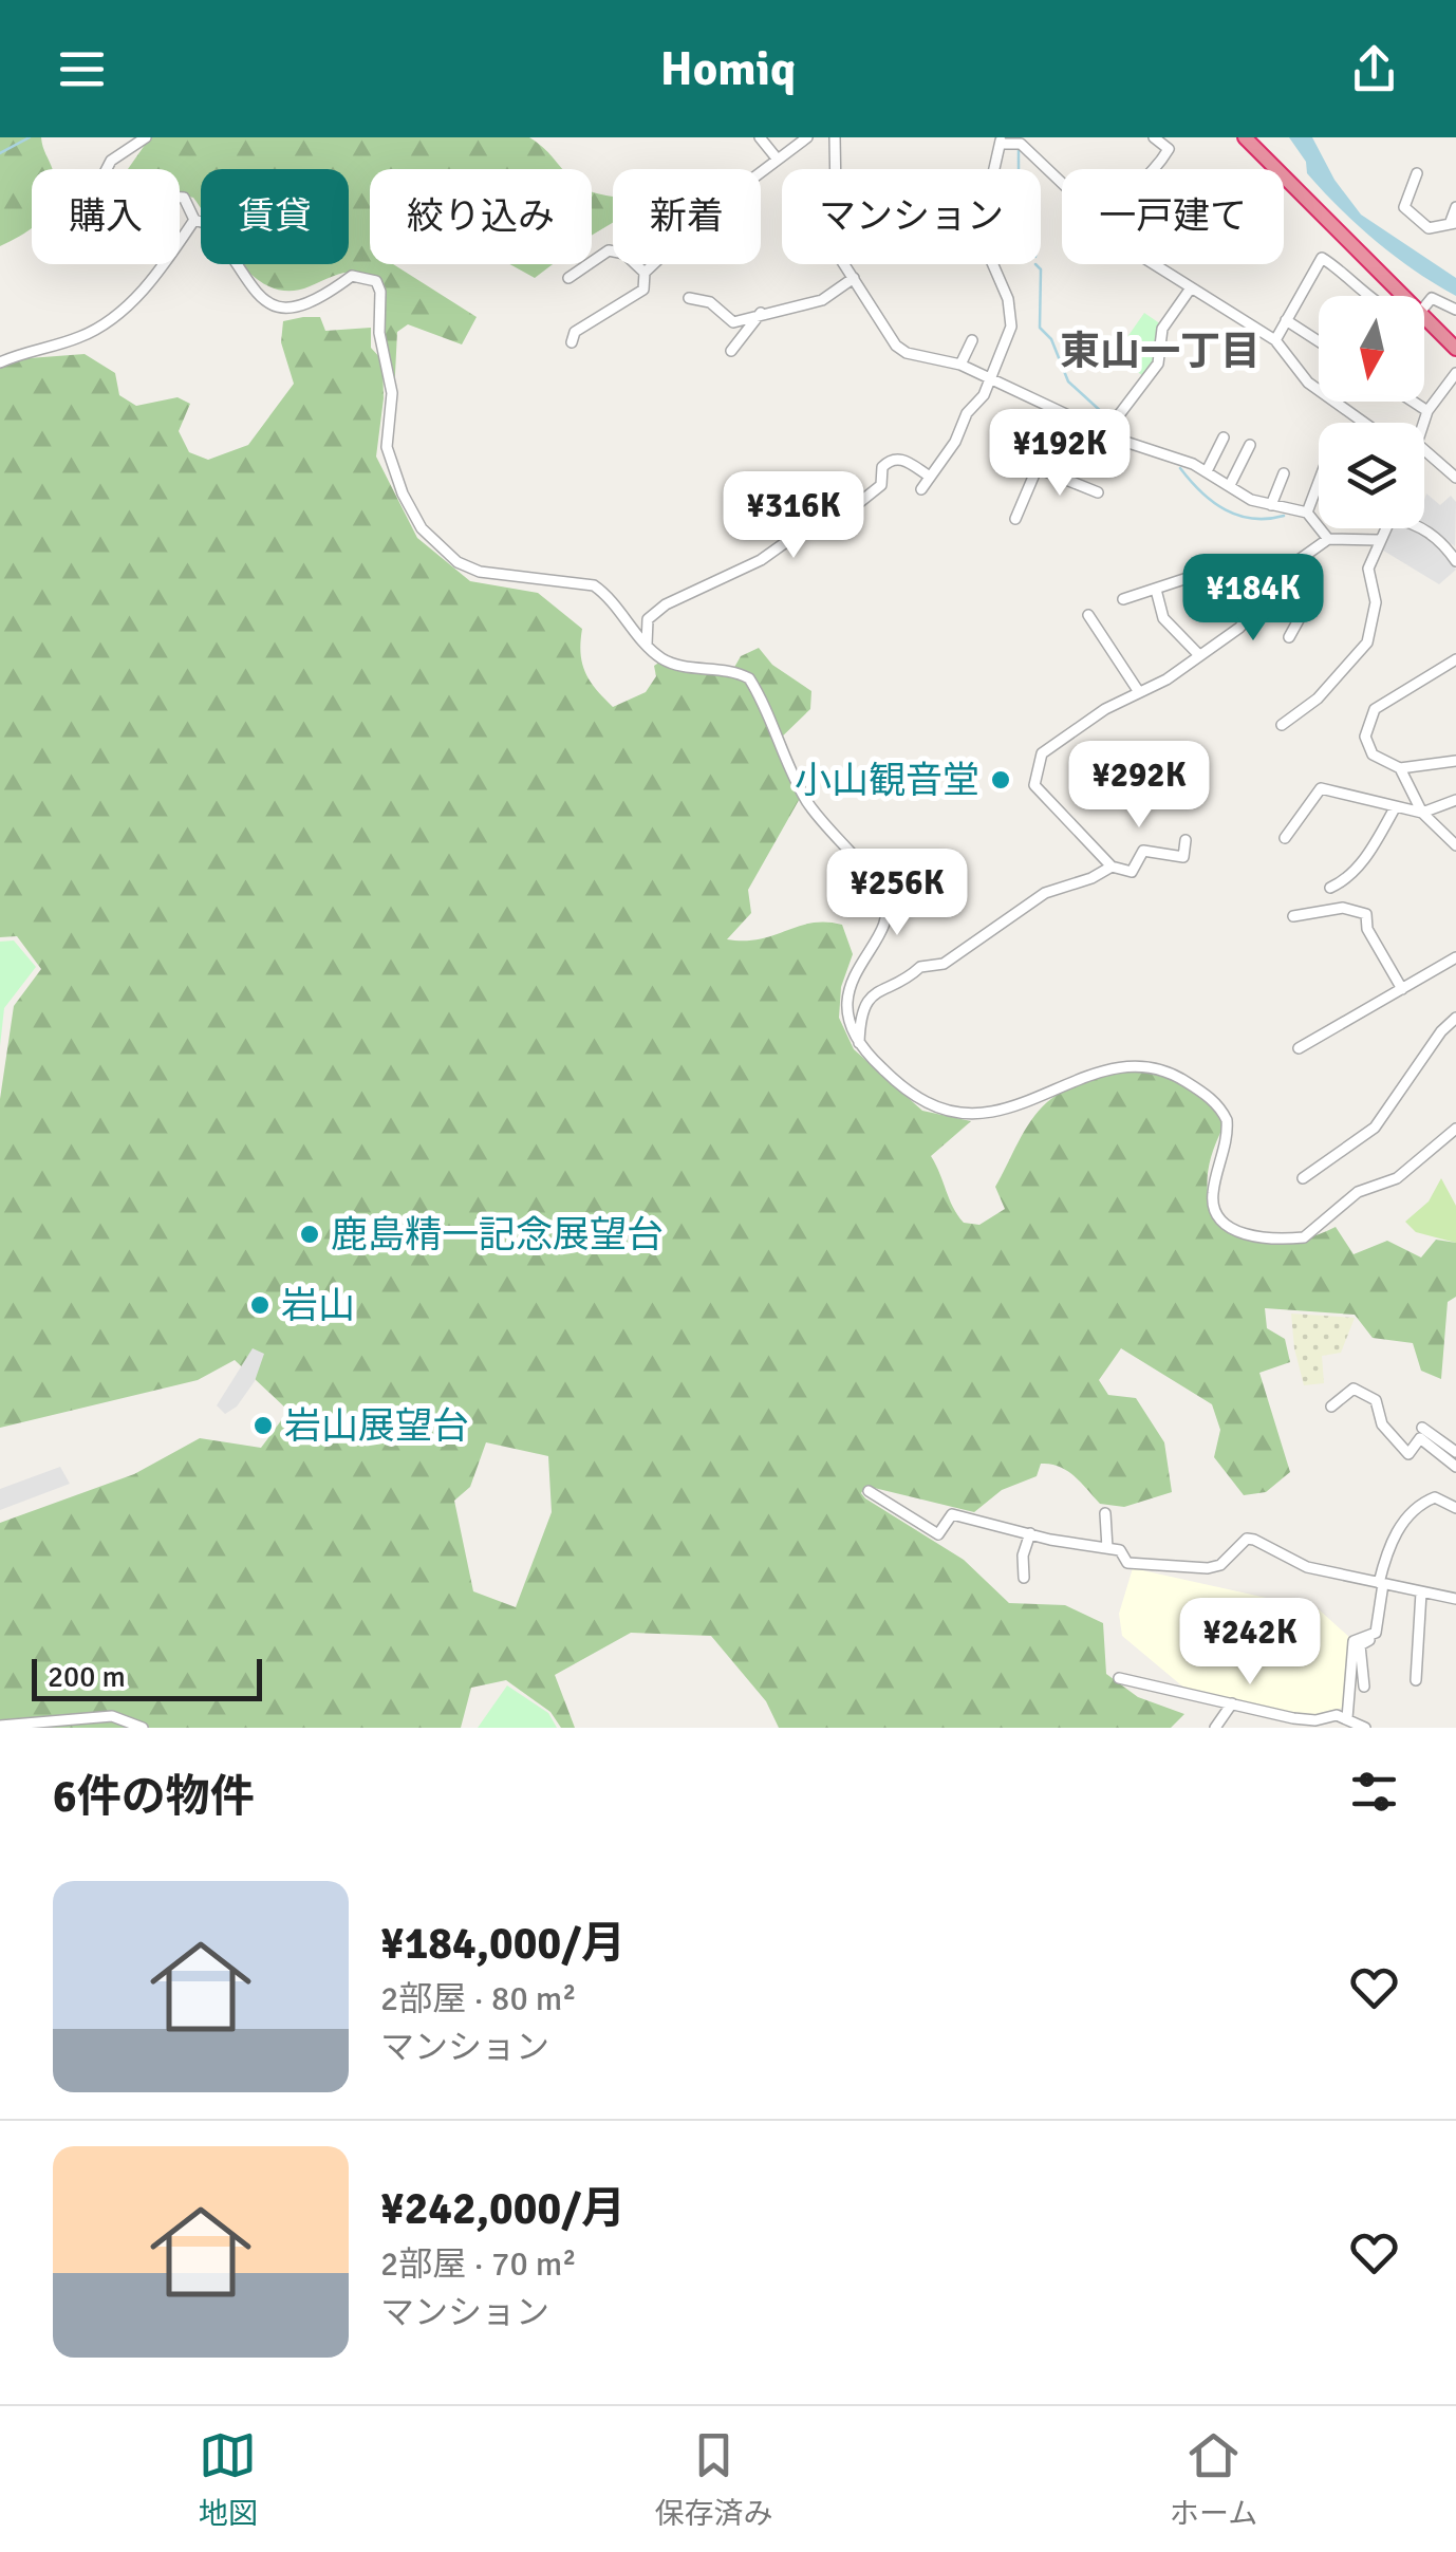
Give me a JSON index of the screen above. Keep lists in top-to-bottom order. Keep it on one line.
{"districts":["東山一丁目"],"places":["小山観音堂","鹿島精一記念展望台","岩山","岩山展望台"],"scale_bar":"200 m","north":"bottom","page":{"header":"Homiq","chip":["購入","賃貸","絞り込み","新着","マンション","一戸建て"],"price":["¥192K","¥316K","¥184K","¥292K","¥256K","¥242K"],"scale":"200 m","heading":"6件の物件","list":[{"name":"¥184,000/月","note":"2部屋 · 80 m² · マンション"},{"name":"¥242,000/月","note":"2部屋 · 70 m² · マンション"}],"tabs":["地図","保存済み","ホーム"]}}
